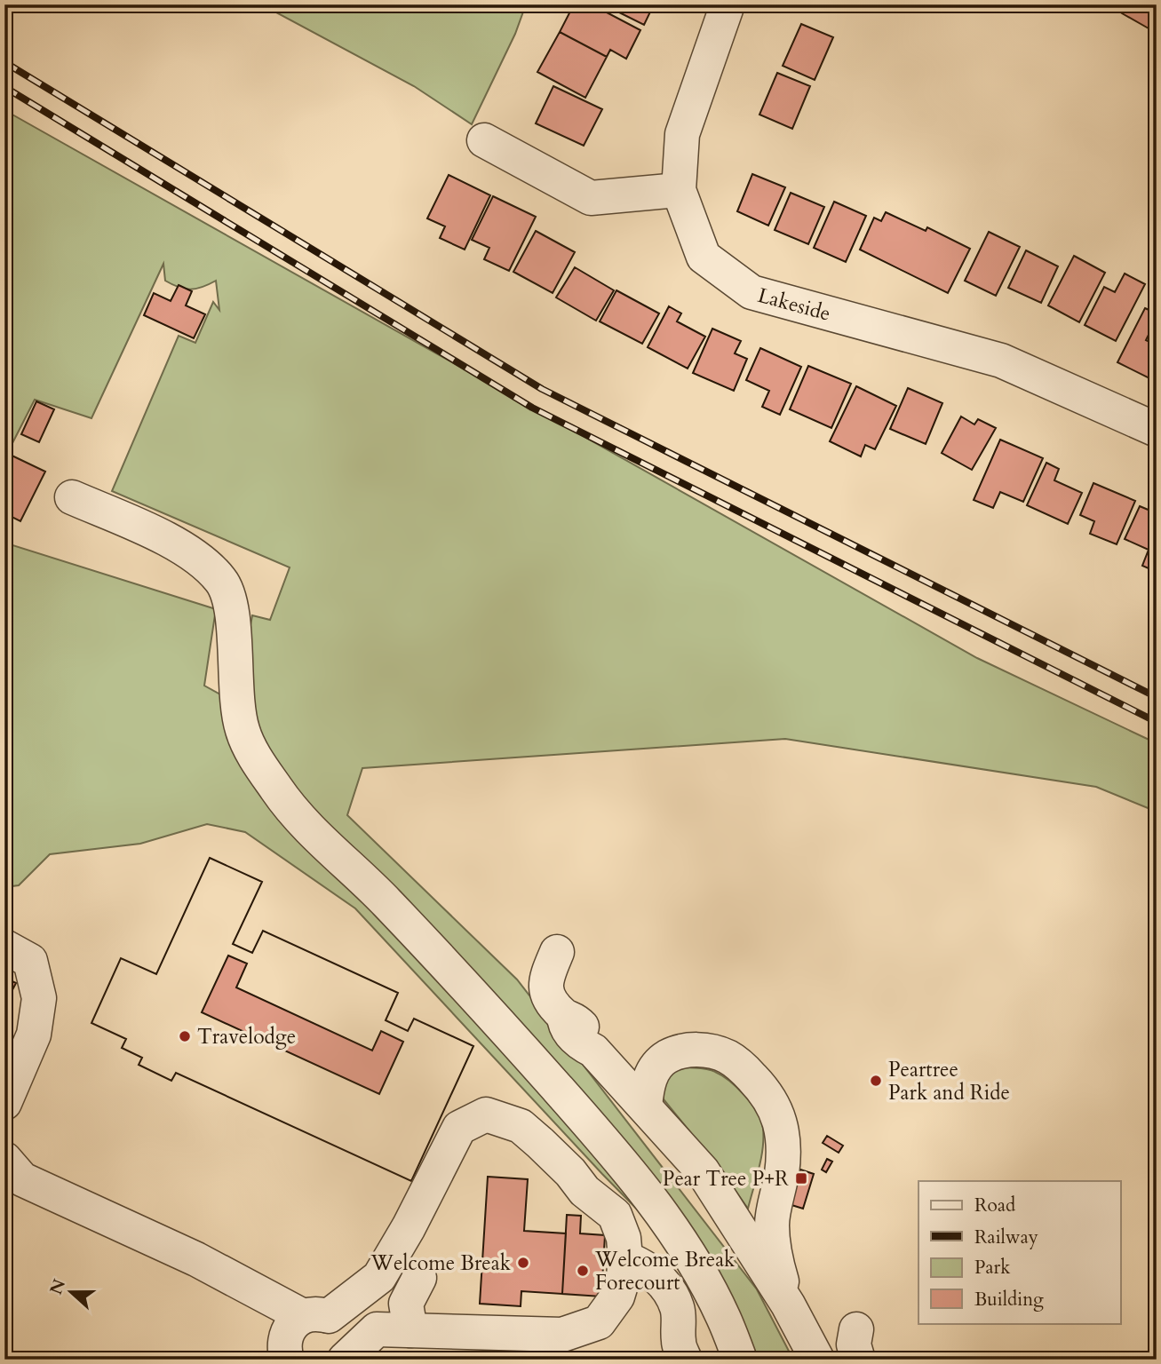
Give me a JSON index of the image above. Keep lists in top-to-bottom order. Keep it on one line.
{"streets":{"street":["Lakeside"]},"places":{"other":["Travelodge","Peartree Park and Ride","Welcome Break","Welcome Break Forecourt"],"transit":["Pear Tree P+R"]},"legend":["Road","Railway","Park","Building"],"north":"left"}
